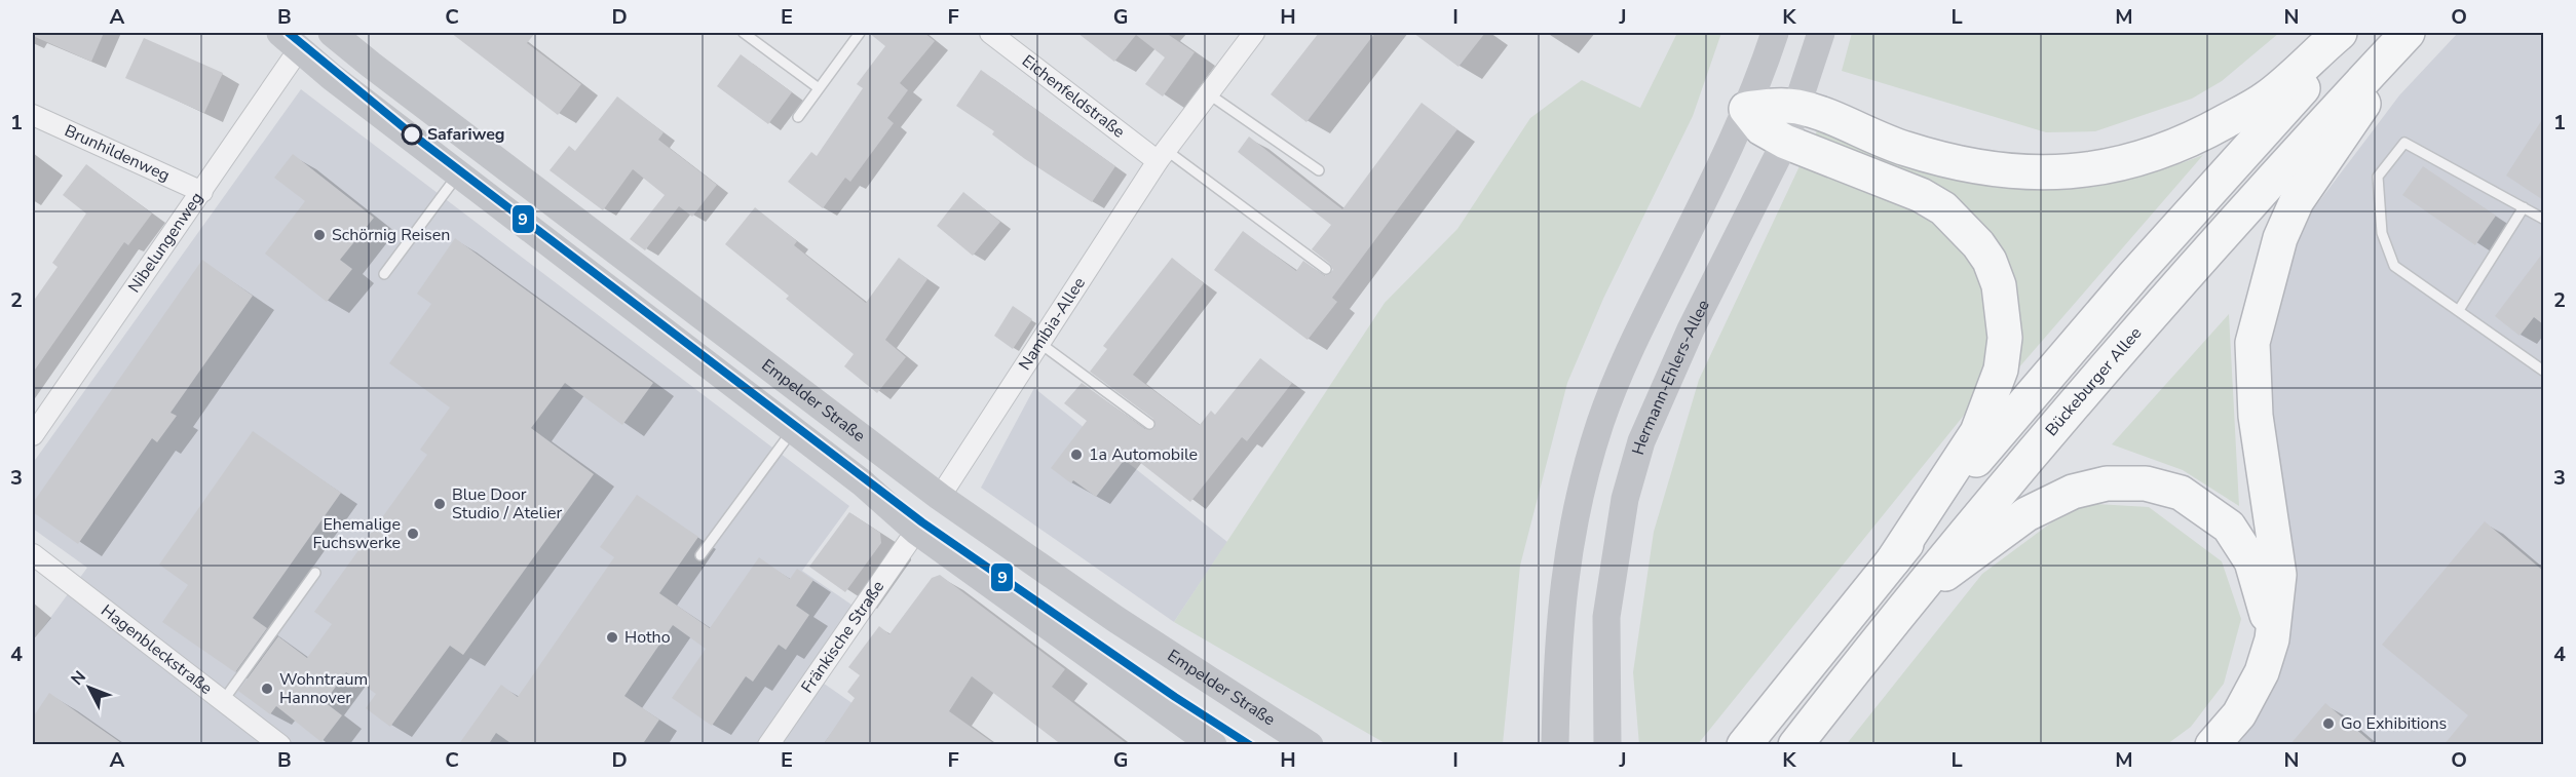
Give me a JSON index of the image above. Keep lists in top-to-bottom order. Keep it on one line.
{"streets":{"highway":["Bückeburger Allee"],"street":["Eichenfeldstraße","Brunhildenweg","Nibelungenweg","Namibia-Allee","Hermann-Ehlers-Allee","Empelder Straße","Fränkische Straße","Hagenbleckstraße"]},"crossings":[["Eichenfeldstraße","Namibia-Allee"],["Brunhildenweg","Nibelungenweg"],["Nibelungenweg","Empelder Straße"],["Namibia-Allee","Empelder Straße"],["Empelder Straße","Fränkische Straße"]],"places":["Safariweg","Schörnig Reisen","1a Automobile","Blue Door Studio / Atelier","Ehemalige Fuchswerke","Hotho","Wohntraum Hannover","Go Exhibitions"],"lines":["transit line 9"],"north":"top left","grid":{"columns":["A","B","C","D","E","F","G","H","I","J","K","L","M","N","O"],"rows":["1","2","3","4"]}}
